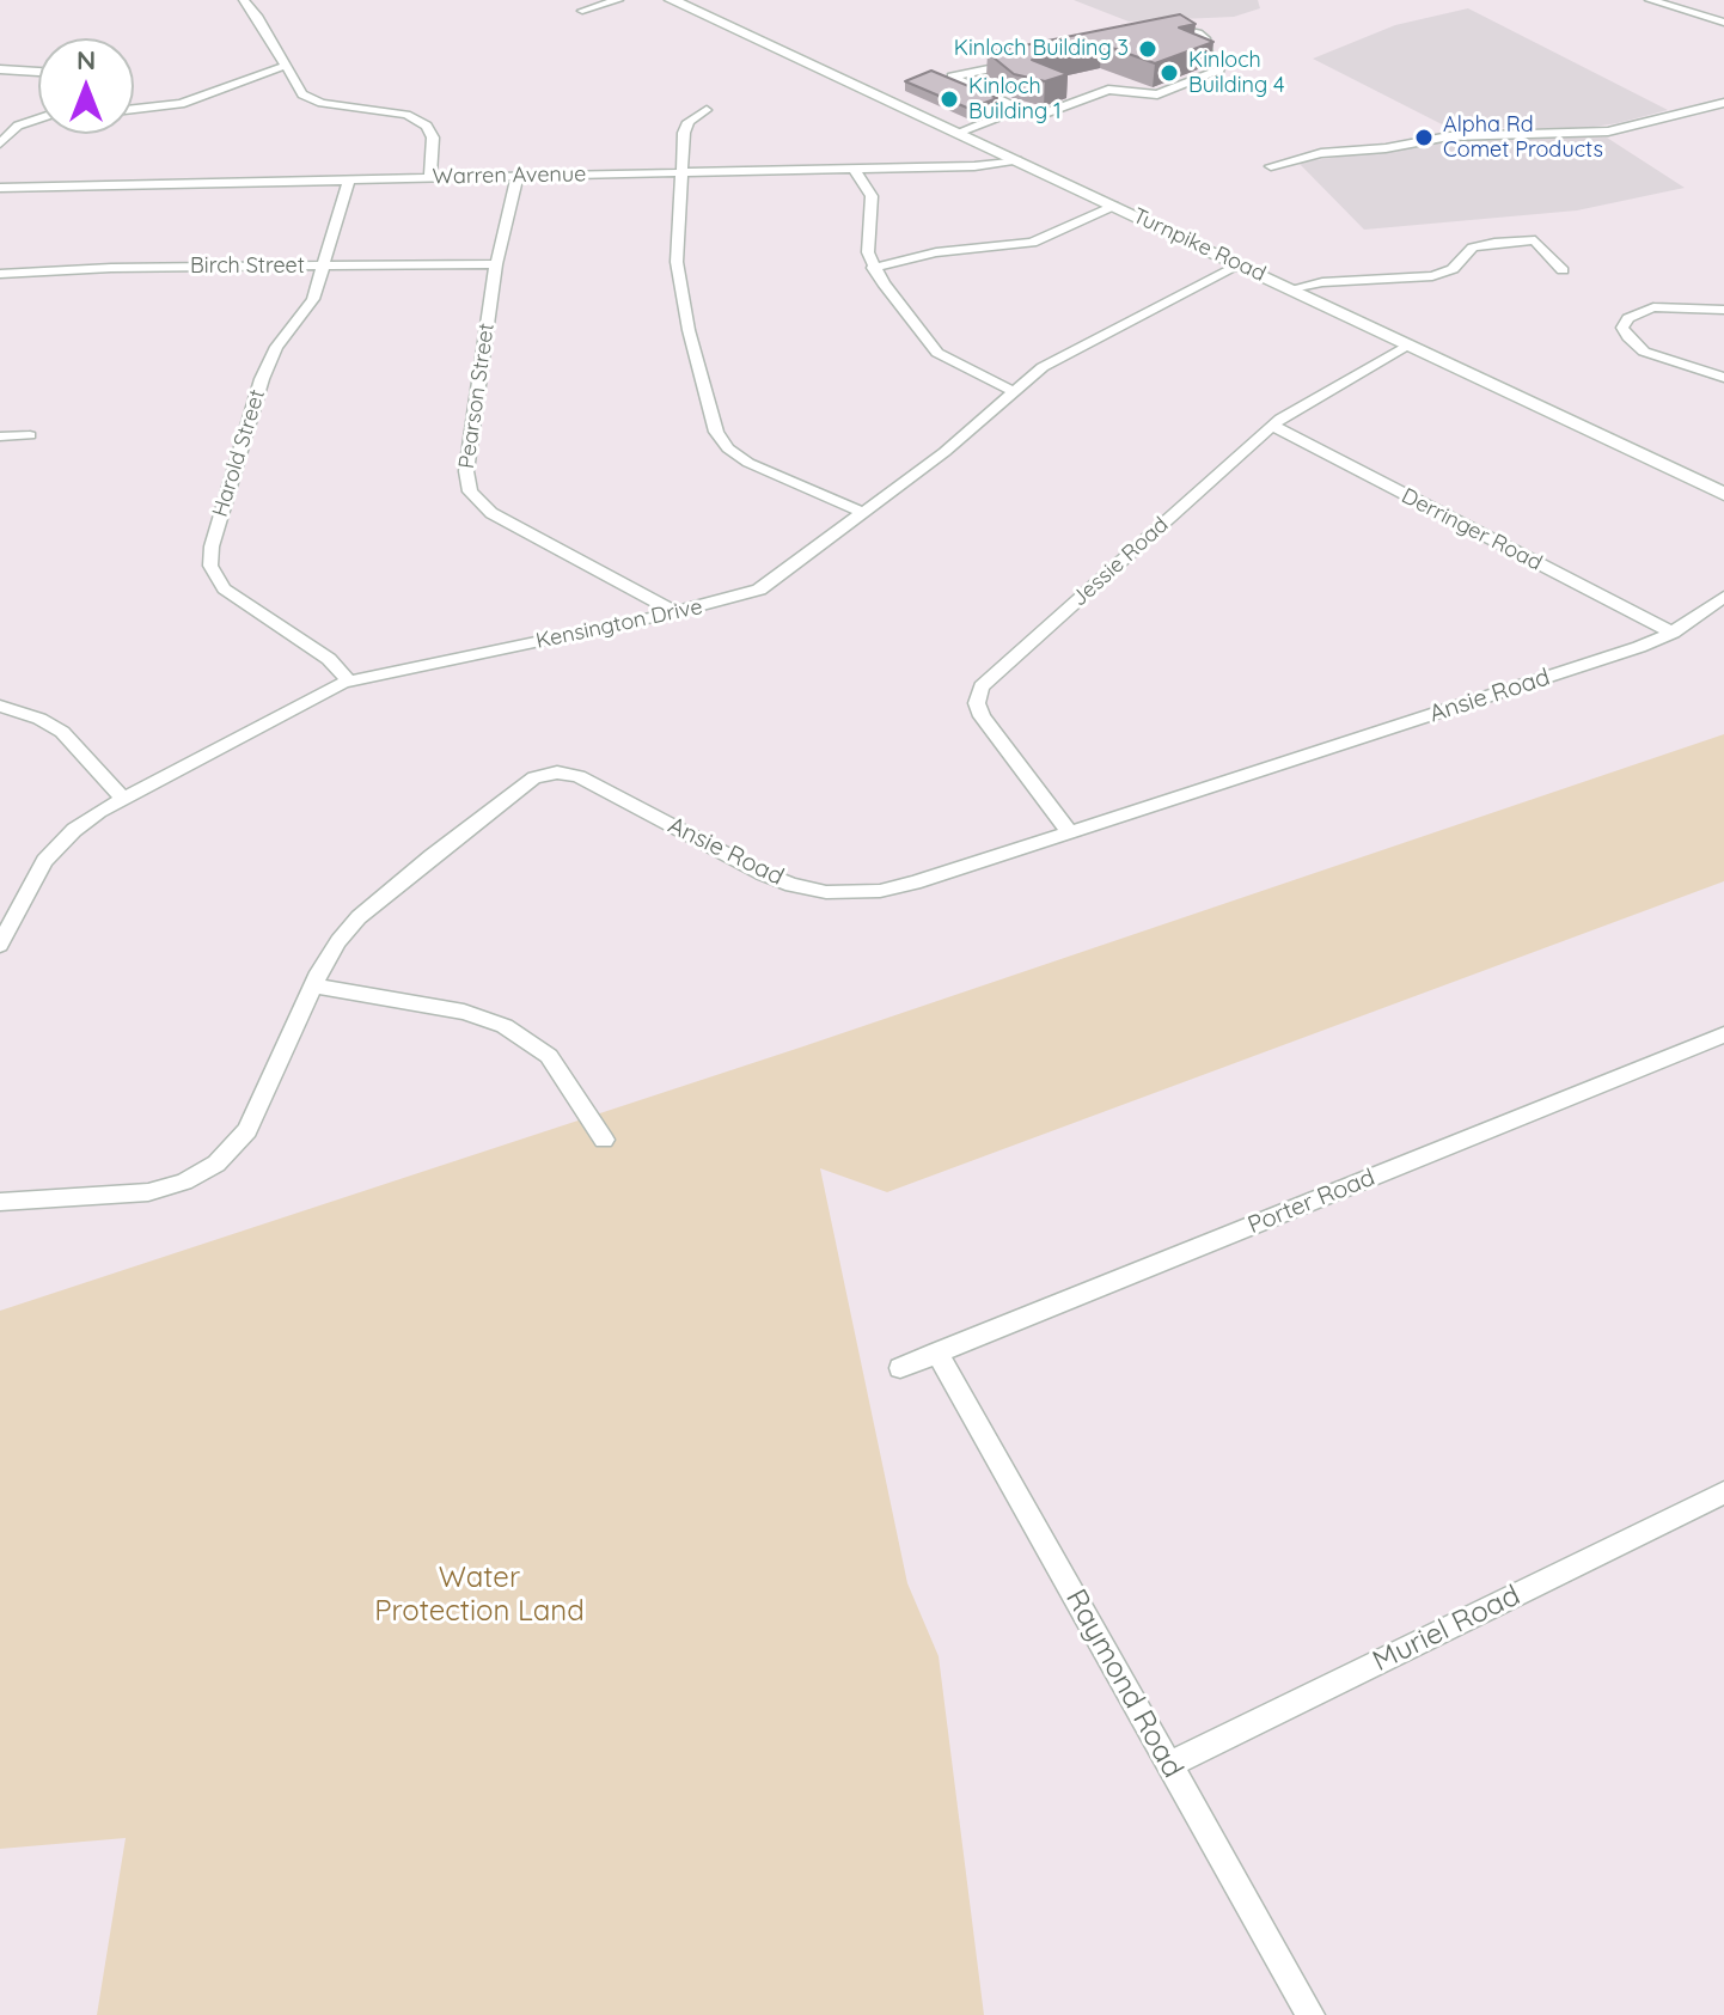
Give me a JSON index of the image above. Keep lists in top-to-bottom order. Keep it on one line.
{"streets":{"main road":["Turnpike Road"],"street":["Warren Avenue","Birch Street","Pearson Street","Harold Street","Derringer Road","Jessie Road","Kensington Drive","Ansie Road","Porter Road","Muriel Road","Raymond Road"]},"crossings":[["Warren Avenue","Turnpike Road"],["Warren Avenue","Pearson Street"],["Warren Avenue","Harold Street"],["Turnpike Road","Jessie Road"],["Turnpike Road","Kensington Drive"],["Birch Street","Pearson Street"],["Birch Street","Harold Street"],["Pearson Street","Kensington Drive"],["Harold Street","Kensington Drive"],["Derringer Road","Jessie Road"],["Derringer Road","Ansie Road"],["Jessie Road","Ansie Road"],["Porter Road","Raymond Road"],["Muriel Road","Raymond Road"]],"parks":["Water Protection Land"],"places":["Kinloch Building 3","Kinloch Building 4","Kinloch Building 1","Alpha Rd Comet Products"],"north":"top"}
